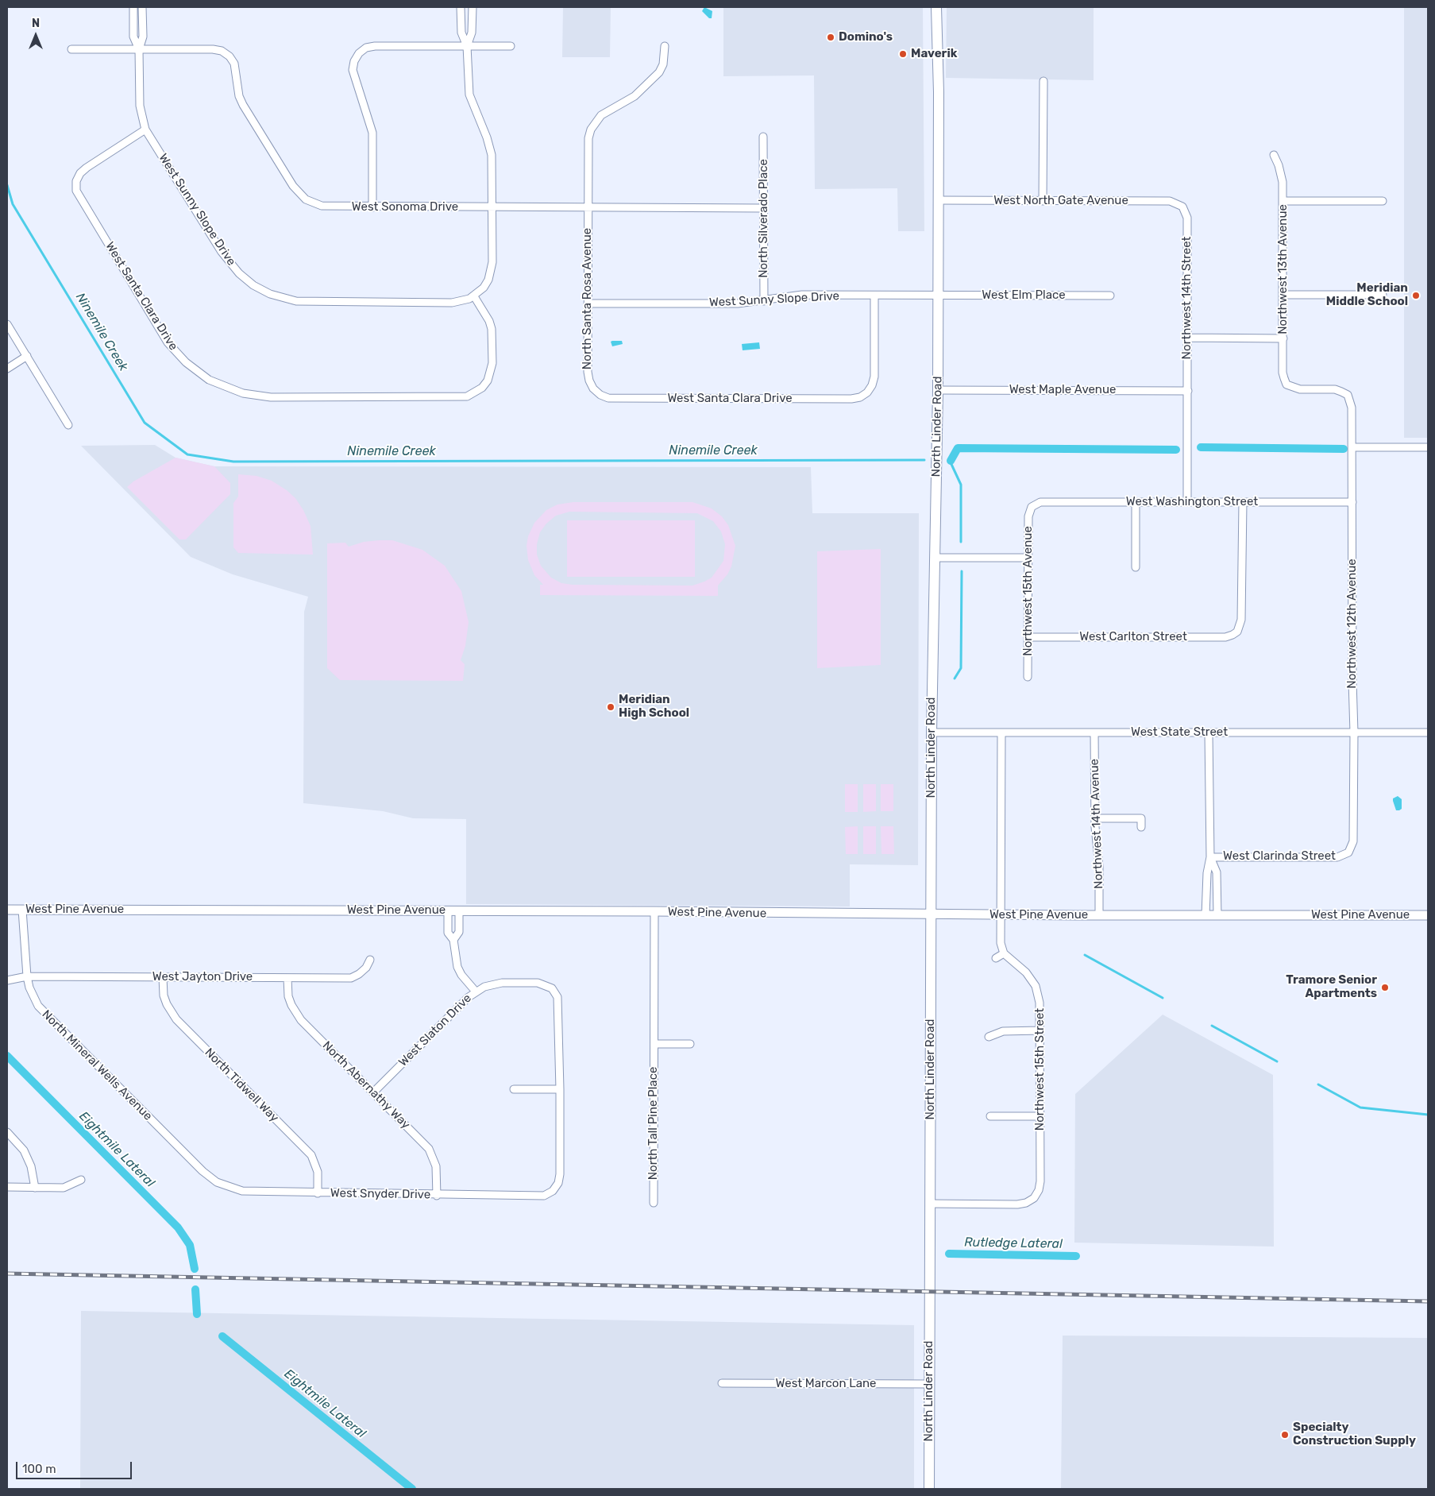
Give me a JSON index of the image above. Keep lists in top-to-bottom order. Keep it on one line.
{"streets":{"main road":["North Linder Road"],"street":["West North Gate Avenue","West Sonoma Drive","West Sunny Slope Drive","North Silverado Place","Northwest 13th Avenue","West Elm Place","West Santa Clara Drive","Northwest 14th Street","North Santa Rosa Avenue","West Maple Avenue","West Washington Street","Northwest 15th Avenue","Northwest 12th Avenue","West Carlton Street","West State Street","Northwest 14th Avenue","West Clarinda Street","West Pine Avenue","West Jayton Drive","West Slaton Drive","North Mineral Wells Avenue","Northwest 15th Street","North Tidwell Way","North Abernathy Way","North Tall Pine Place","West Snyder Drive","West Marcon Lane"]},"crossings":[["West North Gate Avenue","Northwest 14th Street"],["West North Gate Avenue","North Linder Road"],["West Sonoma Drive","West Sunny Slope Drive"],["West Sonoma Drive","North Silverado Place"],["West Sonoma Drive","North Santa Rosa Avenue"],["West Sunny Slope Drive","North Silverado Place"],["West Sunny Slope Drive","West Elm Place"],["West Sunny Slope Drive","West Santa Clara Drive"],["West Sunny Slope Drive","North Santa Rosa Avenue"],["West Sunny Slope Drive","North Linder Road"],["Northwest 13th Avenue","Northwest 12th Avenue"],["West Elm Place","North Linder Road"],["West Santa Clara Drive","North Santa Rosa Avenue"],["Northwest 14th Street","West Maple Avenue"],["West Maple Avenue","North Linder Road"],["North Linder Road","West State Street"],["North Linder Road","West Pine Avenue"],["North Linder Road","Northwest 15th Street"],["North Linder Road","West Marcon Lane"],["West Washington Street","Northwest 15th Avenue"],["West Washington Street","Northwest 12th Avenue"],["West Washington Street","West Carlton Street"],["Northwest 15th Avenue","West Carlton Street"],["Northwest 12th Avenue","West State Street"],["Northwest 12th Avenue","West Clarinda Street"],["West State Street","Northwest 14th Avenue"],["Northwest 14th Avenue","West Pine Avenue"],["West Pine Avenue","North Mineral Wells Avenue"],["West Pine Avenue","North Tall Pine Place"],["West Jayton Drive","North Mineral Wells Avenue"],["West Jayton Drive","North Tidwell Way"],["West Jayton Drive","North Abernathy Way"],["West Slaton Drive","North Abernathy Way"],["West Slaton Drive","West Snyder Drive"],["North Mineral Wells Avenue","West Snyder Drive"],["North Tidwell Way","West Snyder Drive"],["North Abernathy Way","West Snyder Drive"]],"water":["Ninemile Creek","Eightmile Lateral","Rutledge Lateral"],"places":["Domino's","Maverik","Meridian Middle School","Meridian High School","Tramore Senior Apartments","Specialty Construction Supply"],"scale_bar":"100 m","north":"top"}
